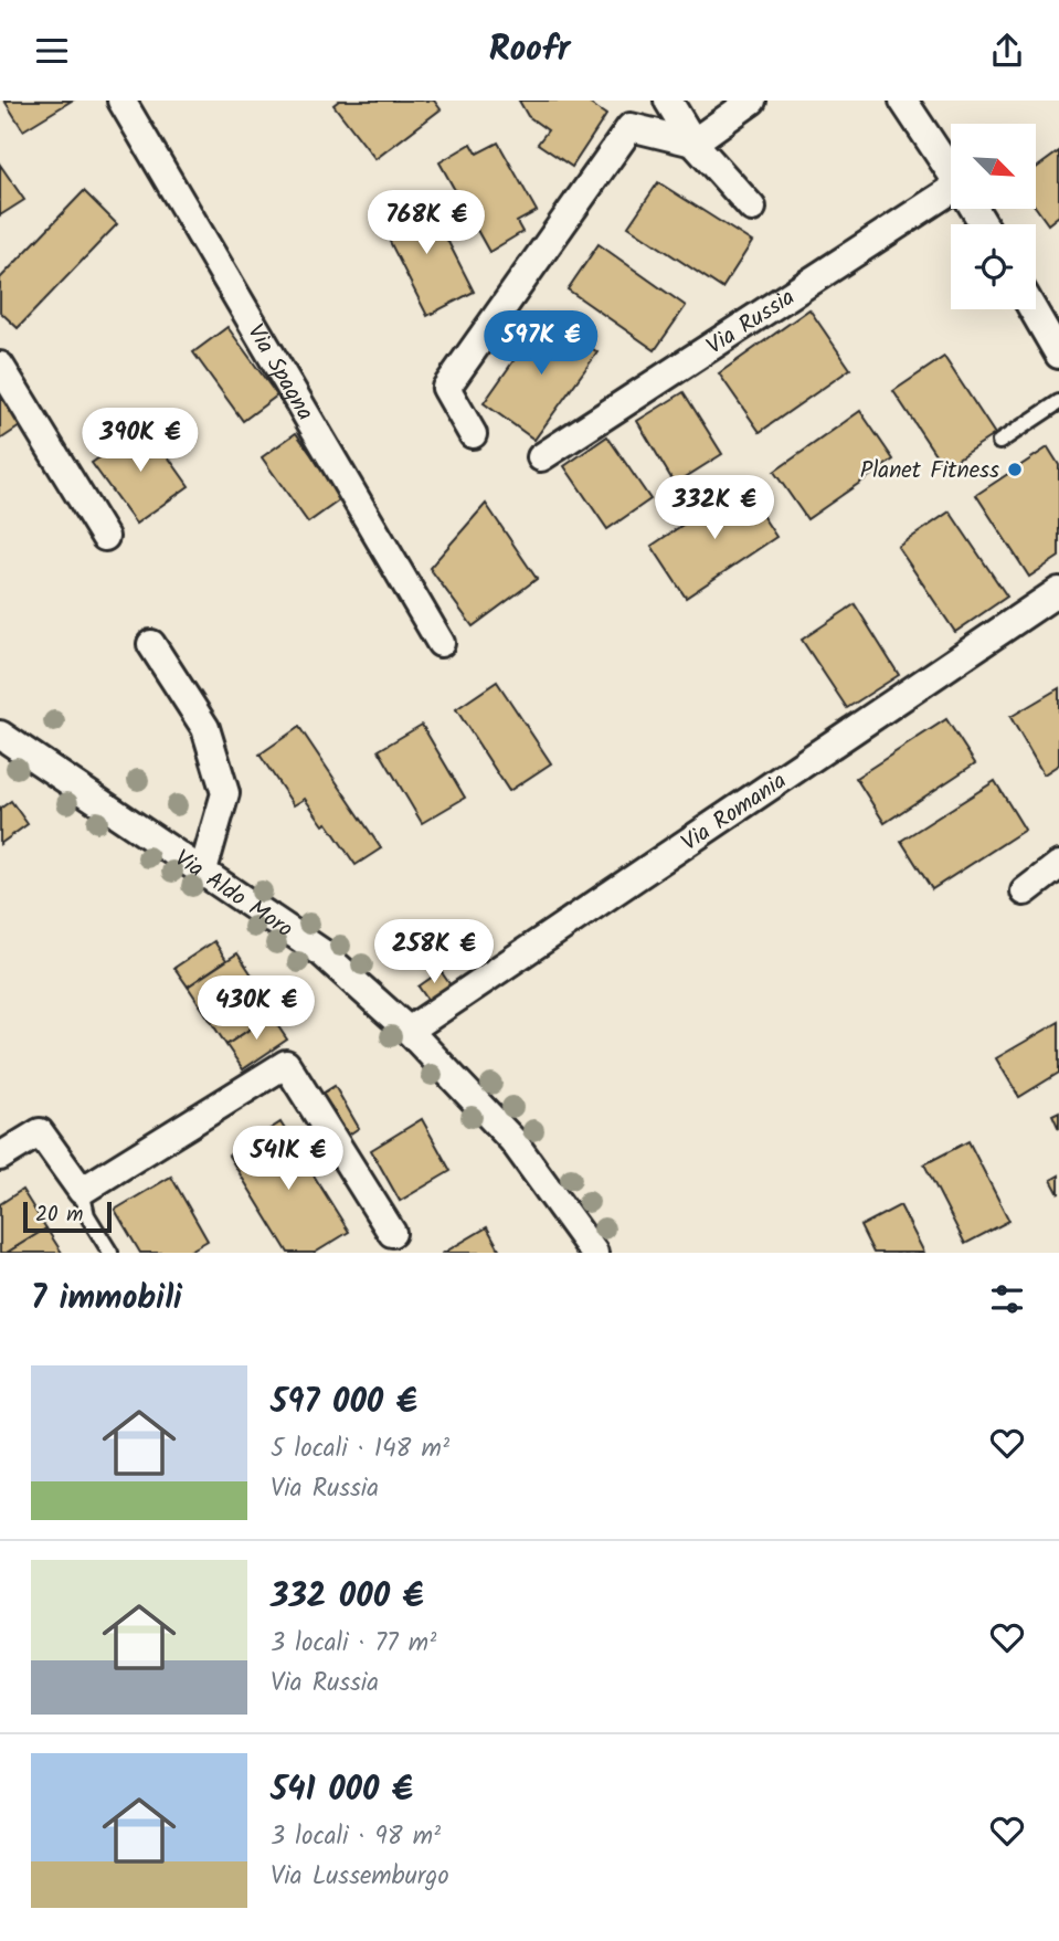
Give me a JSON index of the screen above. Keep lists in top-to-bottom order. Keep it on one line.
{"streets":{"street":["Via Russia","Via Spagna","Via Romania","Via Aldo Moro"]},"crossings":[["Via Romania","Via Aldo Moro"]],"places":["Planet Fitness"],"scale_bar":"20 m","north":"bottom right","page":{"header":"Roofr","price":["768K €","597K €","390K €","332K €","258K €","430K €","541K €"],"scale":"20 m","heading":"7 immobili","list":[{"name":"597 000 €","note":"5 locali · 148 m² · Via Russia"},{"name":"332 000 €","note":"3 locali · 77 m² · Via Russia"},{"name":"541 000 €","note":"3 locali · 98 m² · Via Lussemburgo"}]}}
